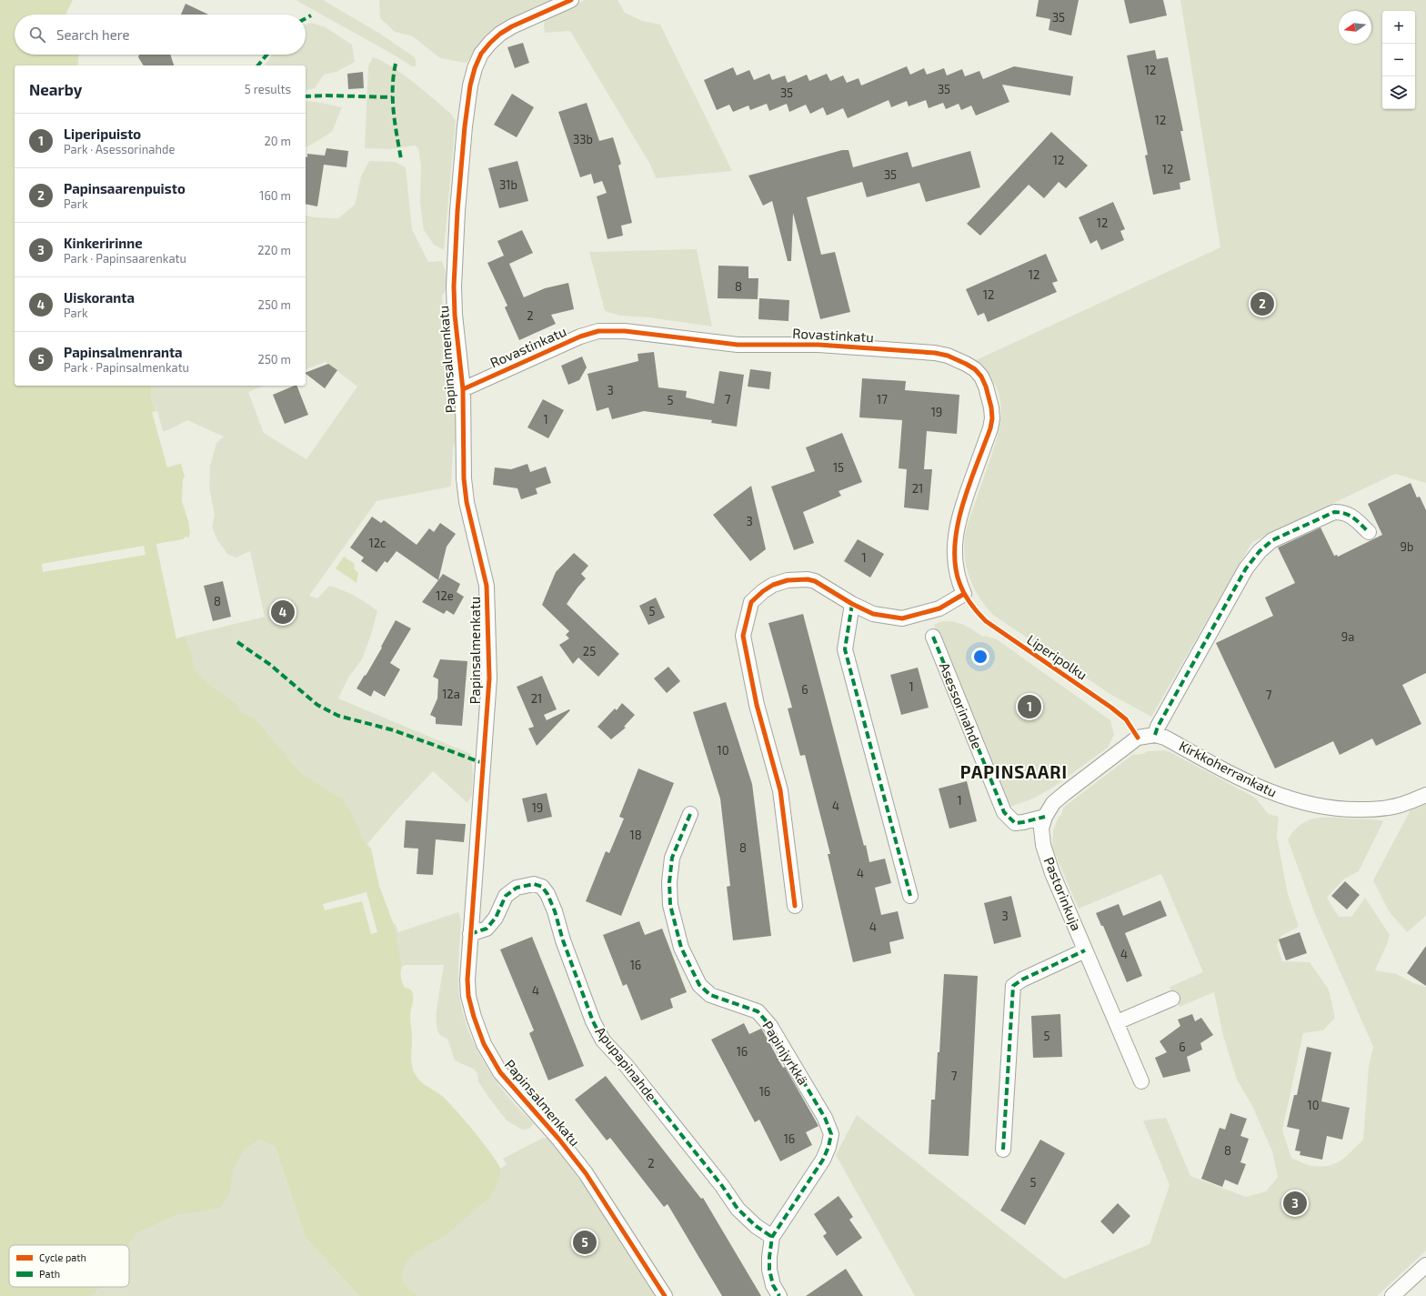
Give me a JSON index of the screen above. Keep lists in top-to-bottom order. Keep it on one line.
{"streets":{"street":["Rovastinkatu","Papinsalmenkatu","Asessorinahde","Kirkkoherrankatu","Pastorinkuja","Papinjyrkkä","Apupapinahde"],"cycle path":["Liperipolku"]},"crossings":[["Rovastinkatu","Papinsalmenkatu"],["Papinsalmenkatu","Apupapinahde"],["Asessorinahde","Pastorinkuja"],["Kirkkoherrankatu","Pastorinkuja"],["Papinjyrkkä","Apupapinahde"]],"districts":["PAPINSAARI"],"house_numbers":["35","12","35","35","12","33b","12","12","35","31b","12","12","8","12","2","3","7","17","5","19","1","15","21","3","12c","9b","1","12e","8","5","9a","25","1","6","12a","7","21","10","1","4","19","18","8","4","3","4","4","16","4","5","6","16","7","16","10","16","8","2","5"],"legend":["Cycle path","Path"],"north":"left","page":{"map_buttons":["+","−"],"search":"Search here","heading":["Nearby","5 results"],"list":[{"mark":"1","name":"Liperipuisto","note":"Park · Asessorinahde","value":"20 m"},{"mark":"2","name":"Papinsaarenpuisto","note":"Park","value":"160 m"},{"mark":"3","name":"Kinkeririnne","note":"Park · Papinsaarenkatu","value":"220 m"},{"mark":"4","name":"Uiskoranta","note":"Park","value":"250 m"},{"mark":"5","name":"Papinsalmenranta","note":"Park · Papinsalmenkatu","value":"250 m"}],"pins":["2","4","1","3","5"]}}
